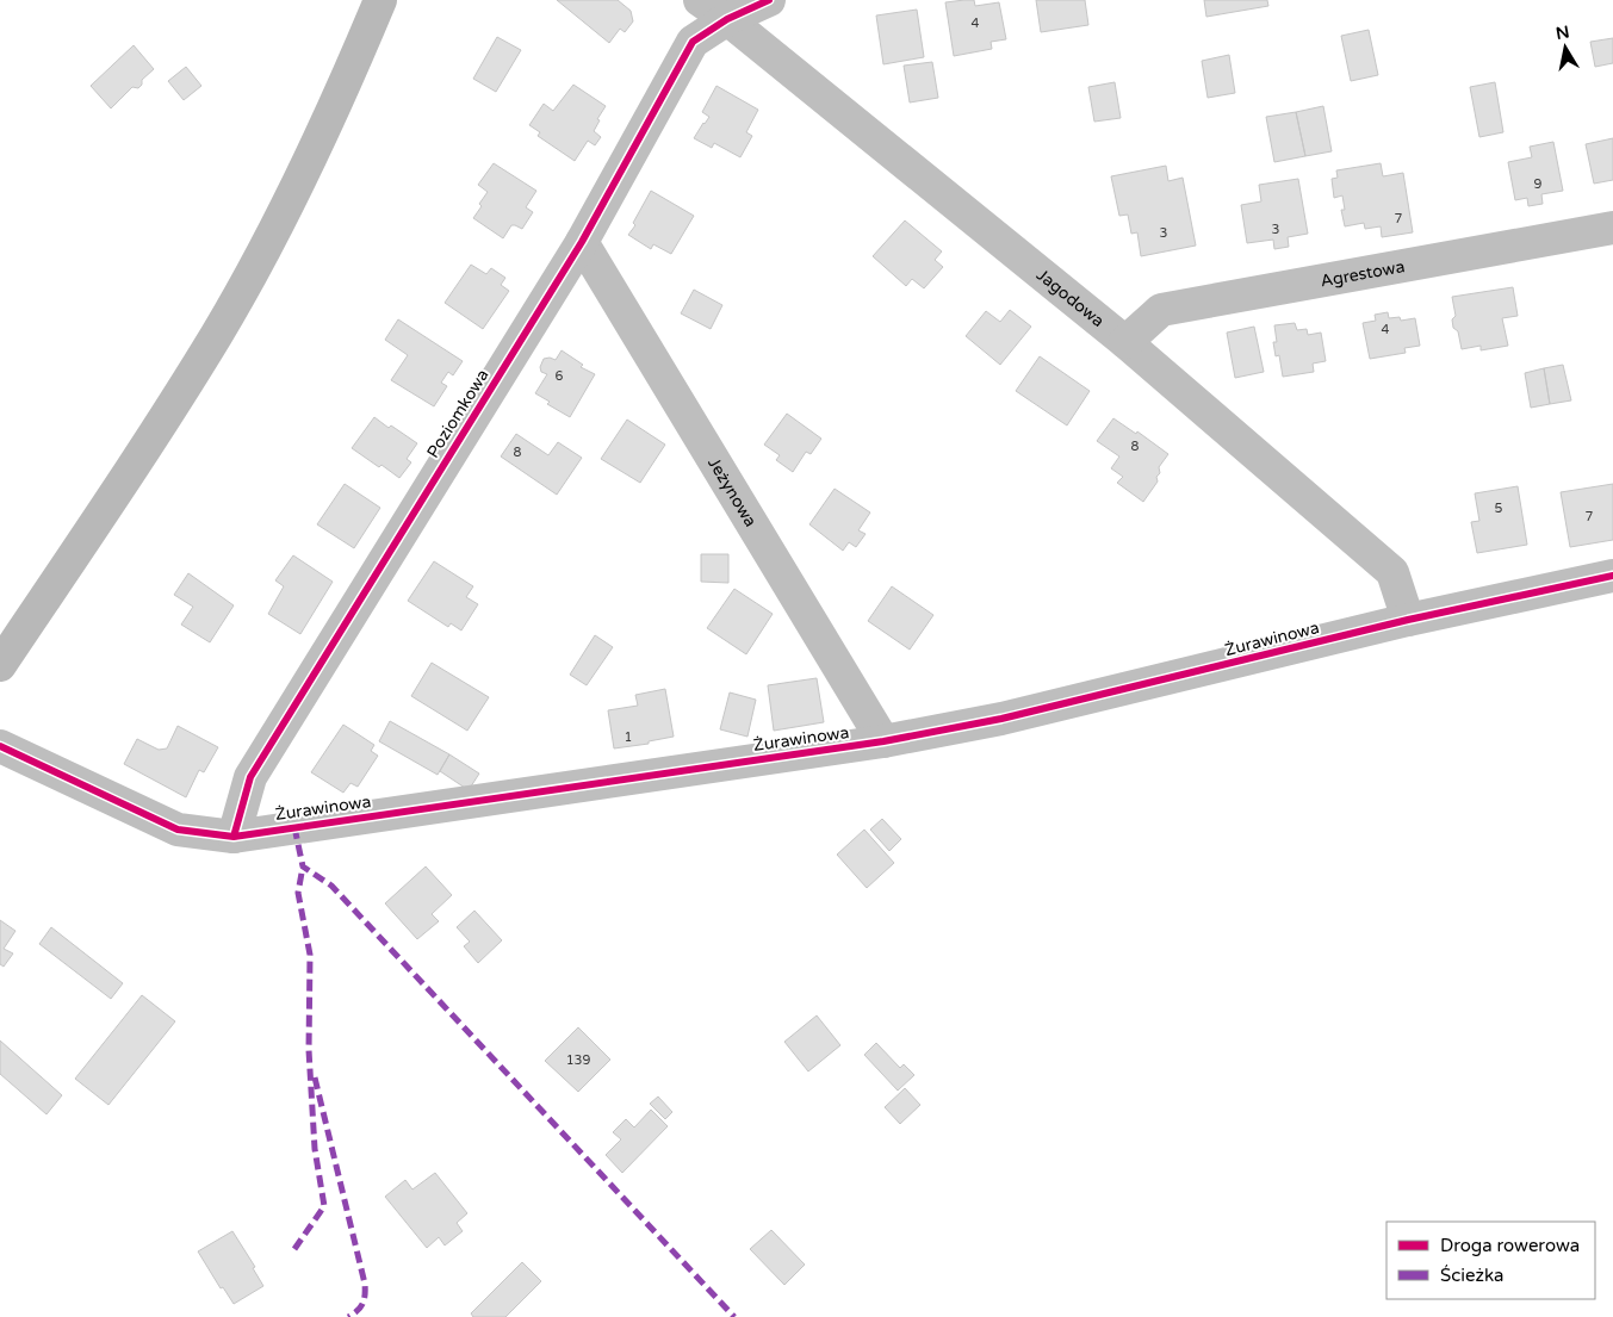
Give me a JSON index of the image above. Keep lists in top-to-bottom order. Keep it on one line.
{"streets":{"street":["Agrestowa","Jagodowa","Poziomkowa","Jeżynowa","Żurawinowa"]},"crossings":[["Agrestowa","Jagodowa"],["Jagodowa","Poziomkowa"],["Jagodowa","Żurawinowa"],["Poziomkowa","Jeżynowa"],["Poziomkowa","Żurawinowa"],["Jeżynowa","Żurawinowa"]],"house_numbers":["4","9","7","3","3","4","6","8","8","5","7","1","139"],"legend":["Droga rowerowa","Ścieżka"],"north":"top"}
